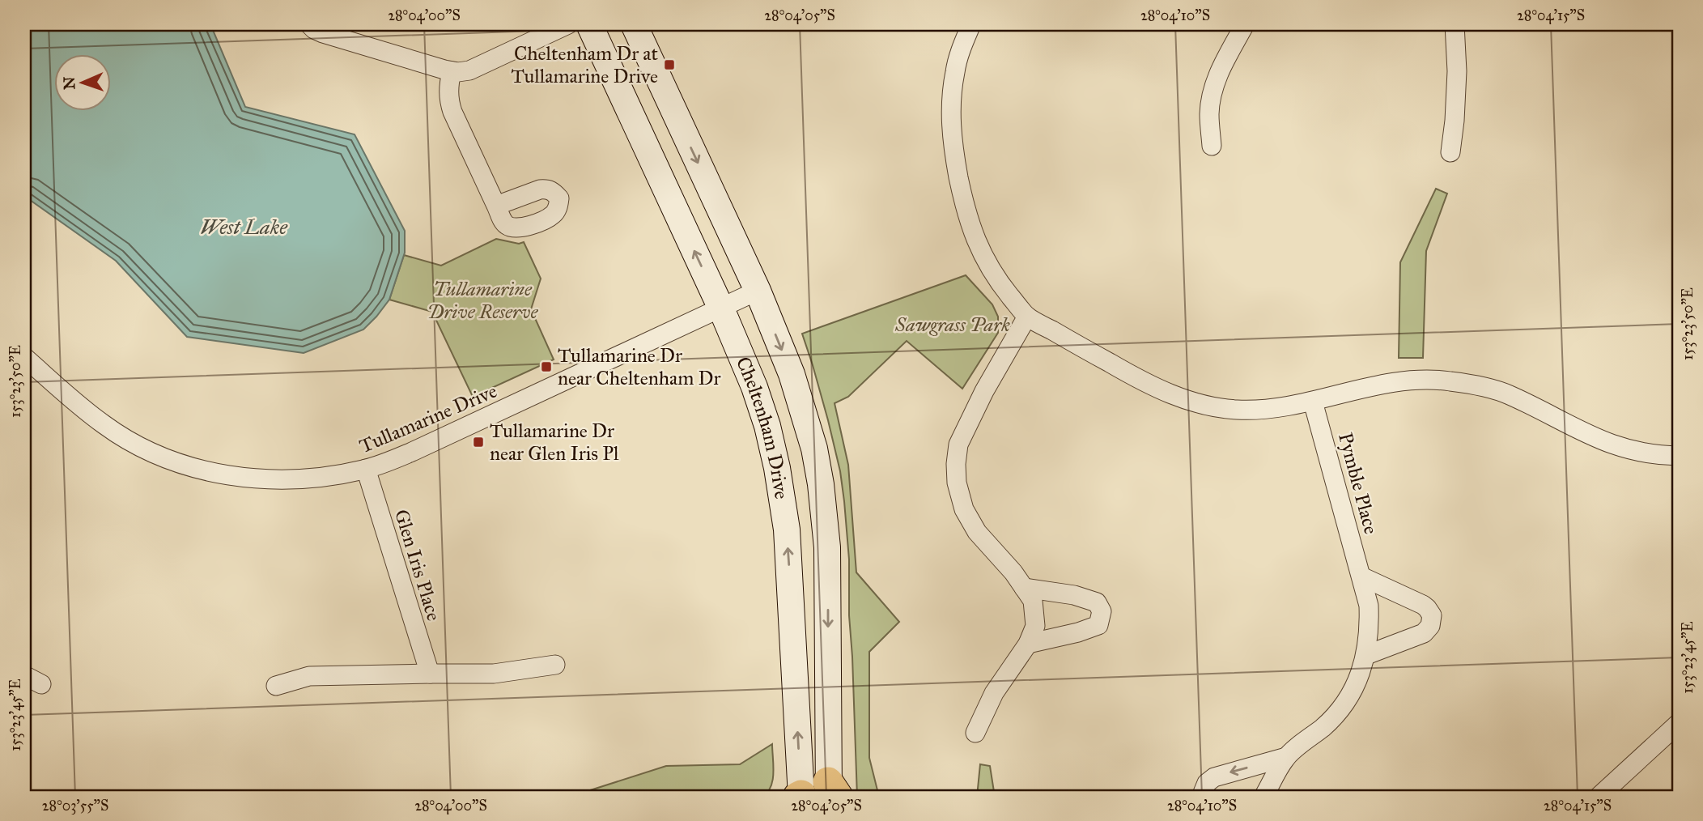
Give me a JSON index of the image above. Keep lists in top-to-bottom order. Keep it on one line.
{"streets":{"main road":["Cheltenham Drive"],"street":["Tullamarine Drive","Pymble Place","Glen Iris Place"]},"crossings":[["Tullamarine Drive","Cheltenham Drive"],["Tullamarine Drive","Glen Iris Place"]],"water":["West Lake"],"parks":["Tullamarine Drive Reserve","Sawgrass Park"],"places":{"transit":["Cheltenham Dr at Tullamarine Drive","Tullamarine Dr near Cheltenham Dr","Tullamarine Dr near Glen Iris Pl"]},"north":"left","coordinates":["28°04'00\"S","28°04'05\"S","28°04'10\"S","28°04'15\"S","153°23'50\"E","153°23'45\"E","28°03'55\"S"]}
